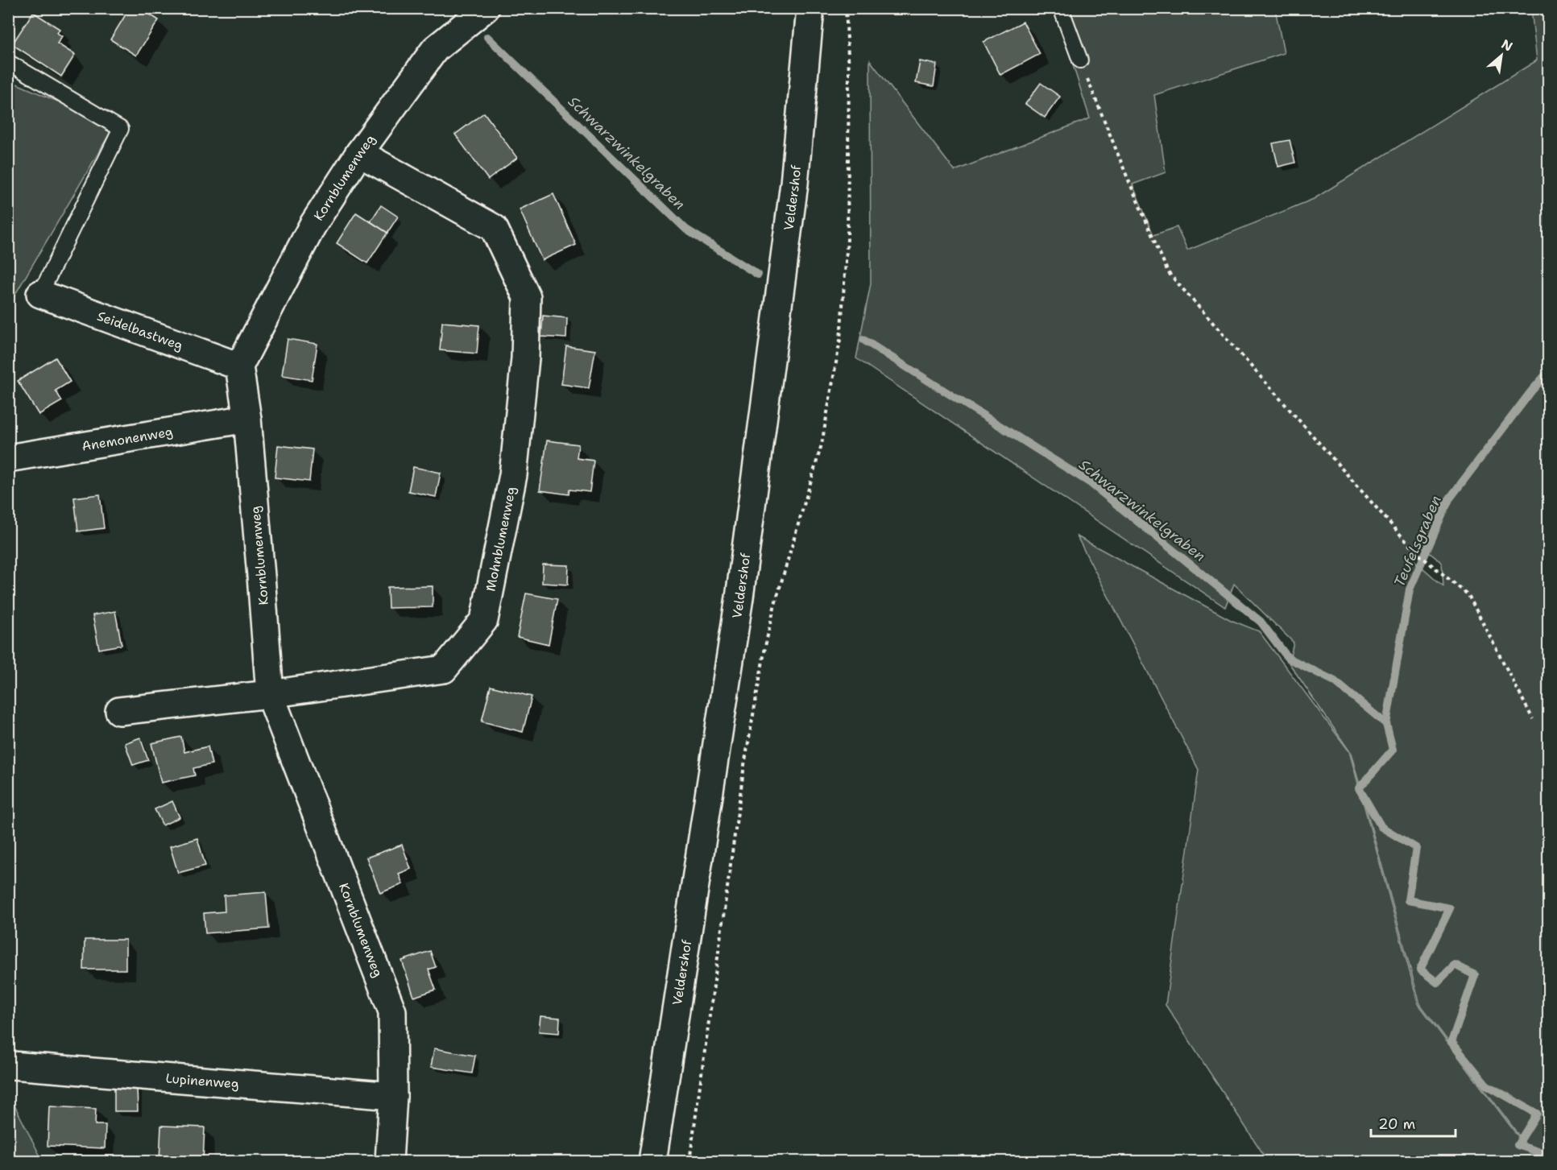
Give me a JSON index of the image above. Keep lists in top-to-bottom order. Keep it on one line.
{"streets":{"street":["Kornblumenweg","Veldershof","Seidelbastweg","Anemonenweg","Mohnblumenweg","Lupinenweg"]},"crossings":[["Kornblumenweg","Seidelbastweg"],["Kornblumenweg","Anemonenweg"],["Kornblumenweg","Mohnblumenweg"],["Kornblumenweg","Lupinenweg"]],"water":["Schwarzwinkelgraben","Teufelsgraben"],"scale_bar":"20 m","north":"top right"}
